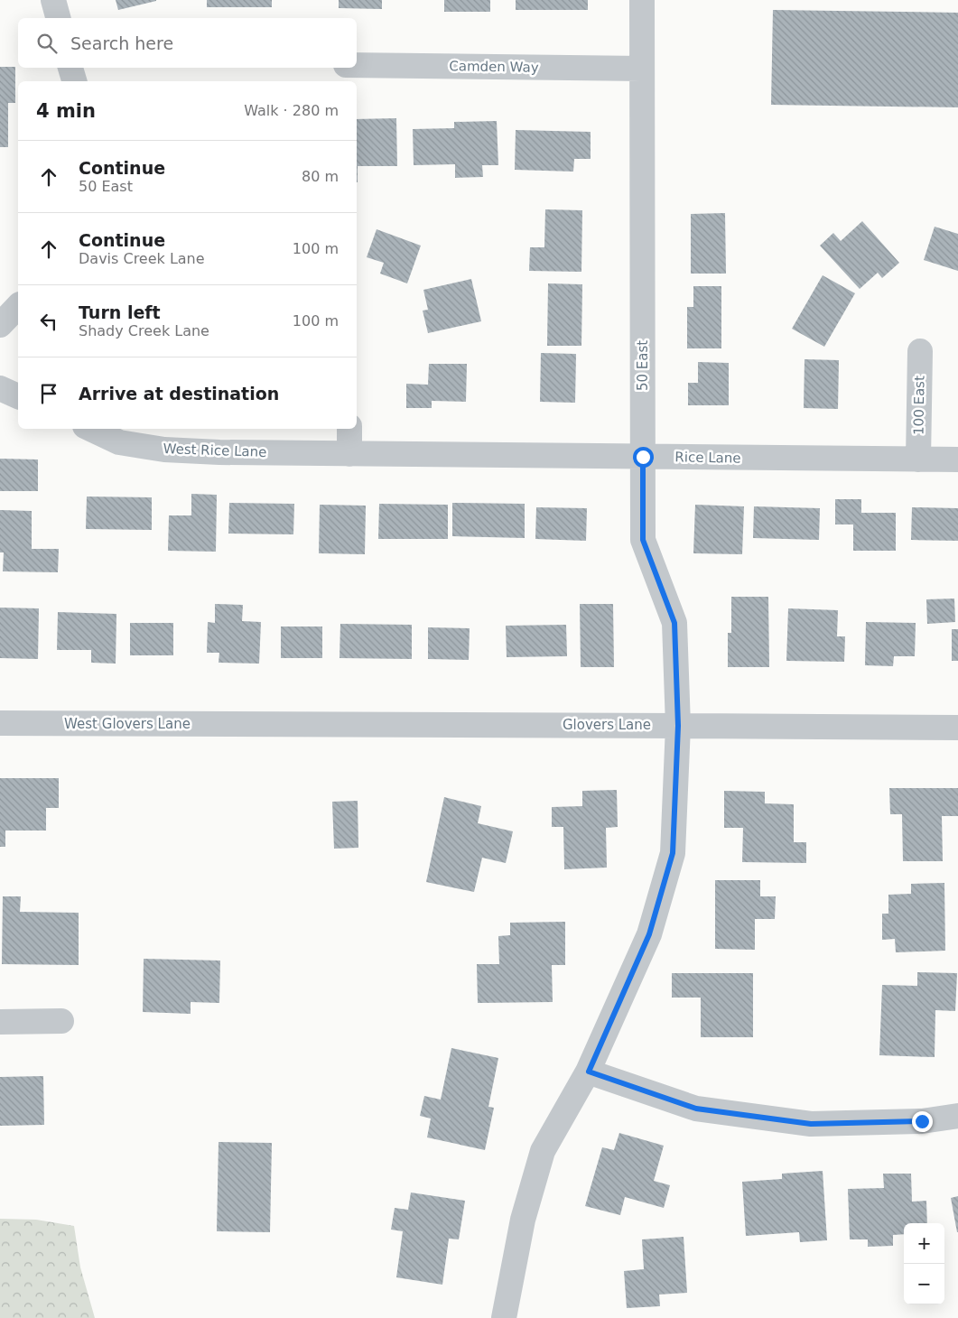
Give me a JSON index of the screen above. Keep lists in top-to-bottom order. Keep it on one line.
{"streets":{"street":["Camden Way","50 East","100 East","West Rice Lane","Rice Lane","West Glovers Lane","Glovers Lane"]},"crossings":[["Camden Way","50 East"],["50 East","Rice Lane"],["50 East","Glovers Lane"],["100 East","Rice Lane"],["West Rice Lane","Rice Lane"],["West Glovers Lane","Glovers Lane"]],"page":{"search":"Search here","heading":["4 min","Walk · 280 m"],"list":[["Continue","50 East","80 m"],["Continue","Davis Creek Lane","100 m"],["Turn left","Shady Creek Lane","100 m"],"Arrive at destination"],"map_buttons":["+","−"]}}
